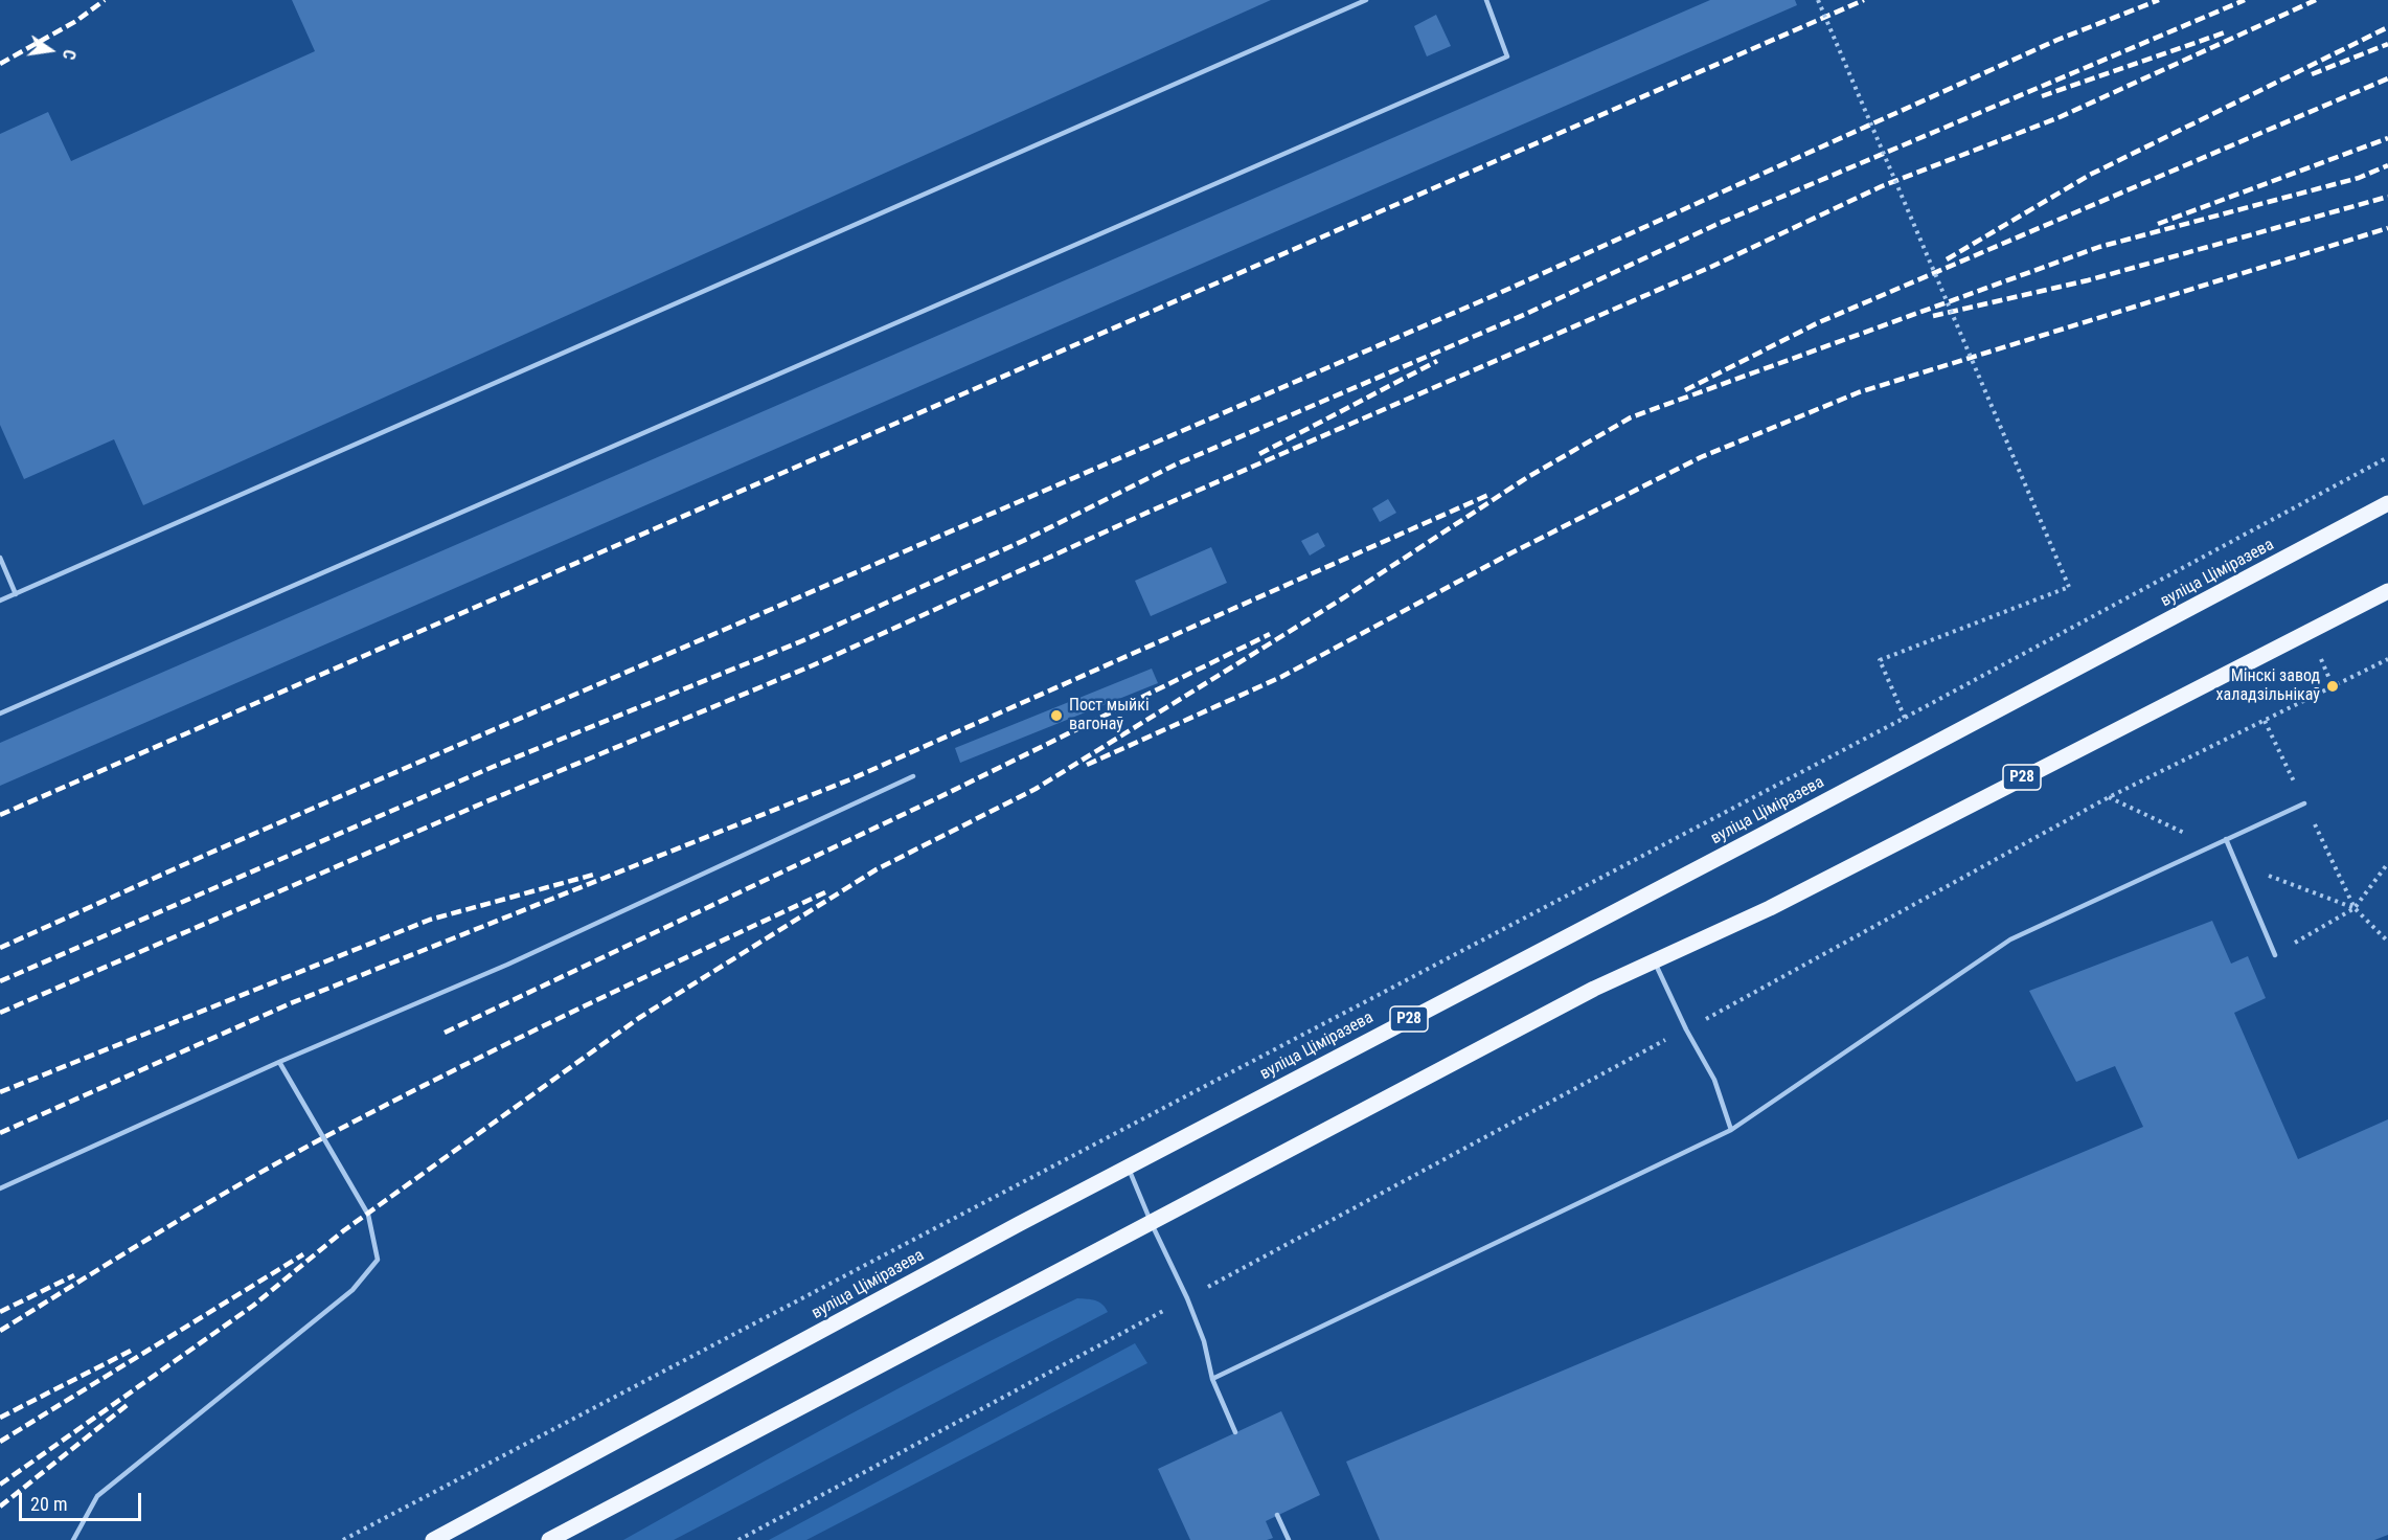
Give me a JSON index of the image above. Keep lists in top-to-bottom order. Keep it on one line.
{"streets":{"main road":["вуліца Ціміразева","Р28"]},"places":["Мінскі завод халадзільнікаў","Пост мыйкі вагонаў"],"scale_bar":"20 m","north":"right"}
